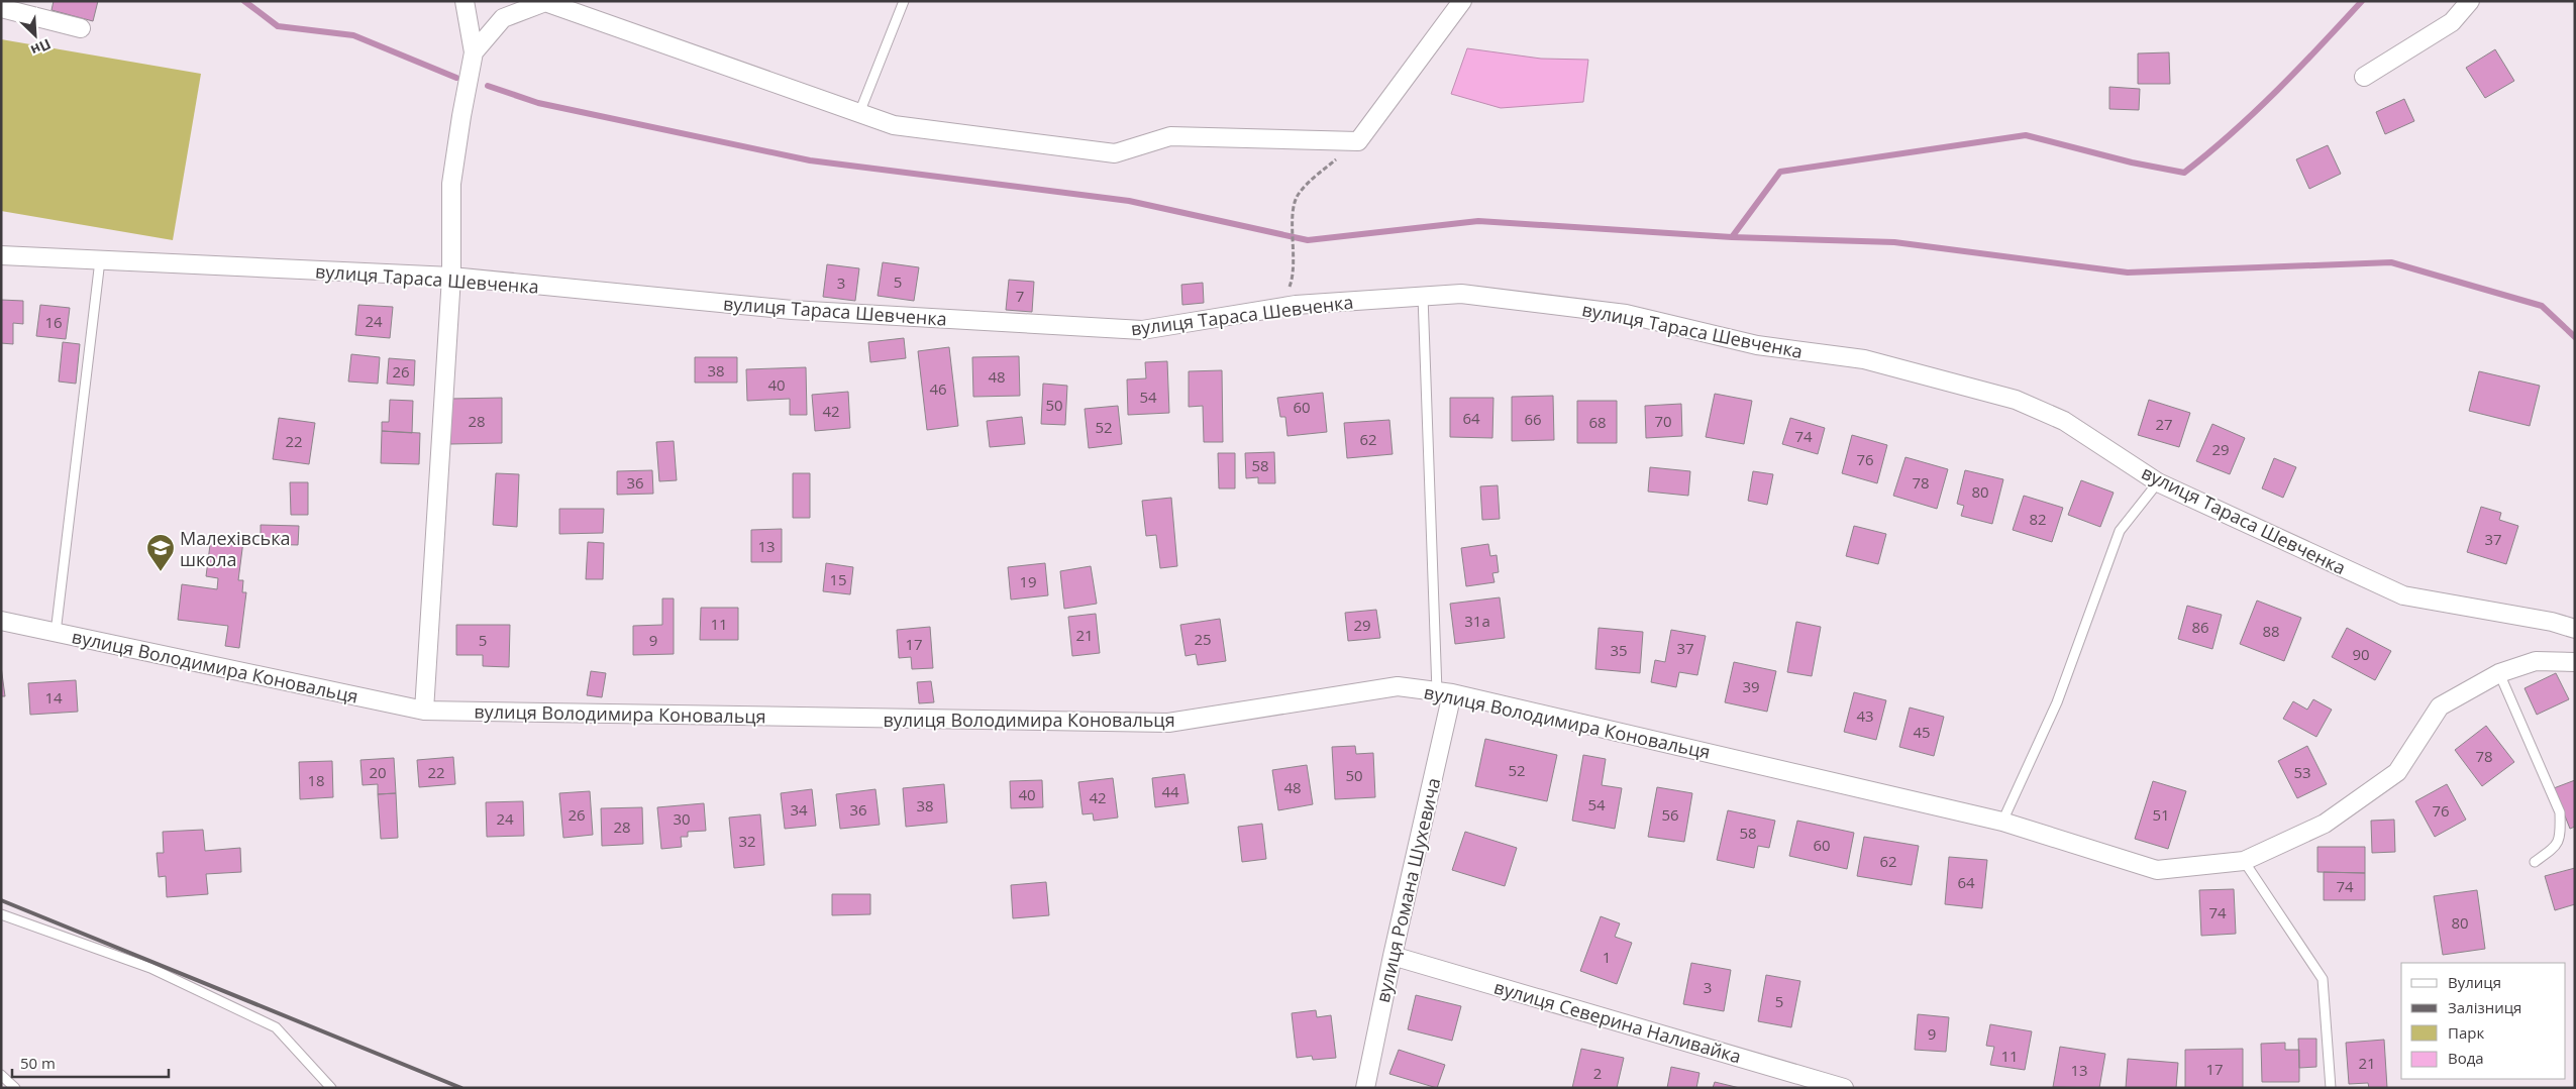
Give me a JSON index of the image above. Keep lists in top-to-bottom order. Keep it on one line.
{"streets":{"street":["вулиця Тараса Шевченка","вулиця Володимира Коновальця","вулиця Романа Шухевича","вулиця Северина Наливайка"]},"crossings":[["вулиця Володимира Коновальця","вулиця Романа Шухевича"],["вулиця Романа Шухевича","вулиця Северина Наливайка"]],"places":{"school or university":["Малехівська школа"]},"house_numbers":["5","3","7","24","16","38","26","48","40","46","54","50","60","42","64","66","28","70","68","27","52","74","62","22","29","76","58","36","78","80","82","37","13","15","19","31а","11","29","86","88","21","25","5","9","17","37","35","90","39","14","43","45","78","52","20","22","53","50","18","48","44","40","42","54","38","34","36","76","26","56","51","24","30","28","58","32","60","62","64","74","74","80","1","3","5","9","11","21","17","13","2"],"legend":["Вулиця","Залізниця","Парк","Вода"],"scale_bar":"50 m","north":"bottom right"}
